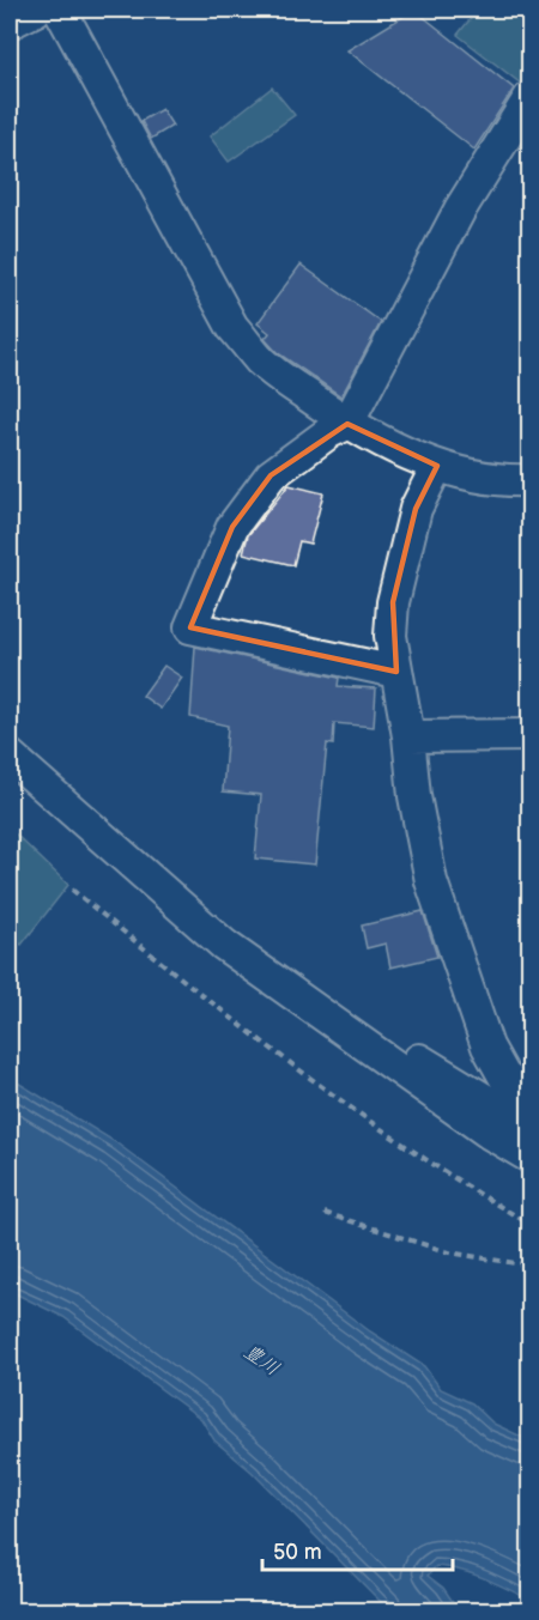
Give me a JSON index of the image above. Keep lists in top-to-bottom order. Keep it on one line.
{"water":["豊川"],"scale_bar":"50 m"}
